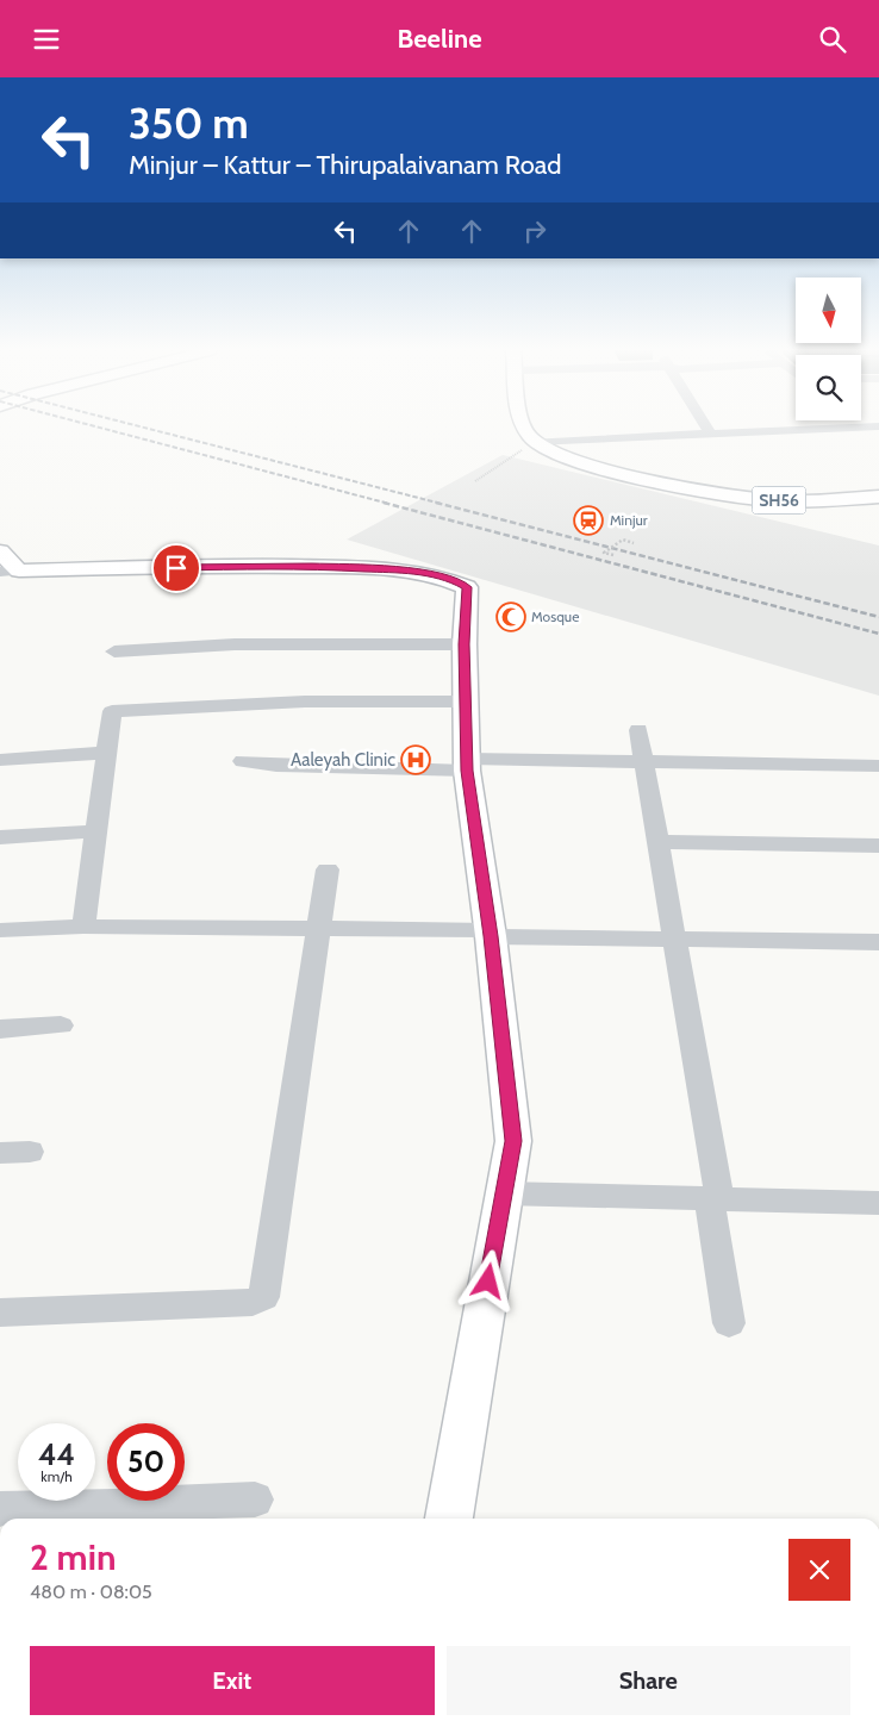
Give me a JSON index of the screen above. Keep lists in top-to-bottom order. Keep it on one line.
{"streets":{"main road":["SH56"]},"places":{"station":["Minjur"],"mosque":["Mosque"],"hospital":["Aaleyah Clinic"]},"north":"bottom","page":{"header":"Beeline","turn":["350 m","Minjur – Kattur – Thirupalaivanam Road"],"speed":"44 km/h","limit":"50","heading":["2 min","480 m · 08:05"],"buttons":["Exit","Share"]}}
